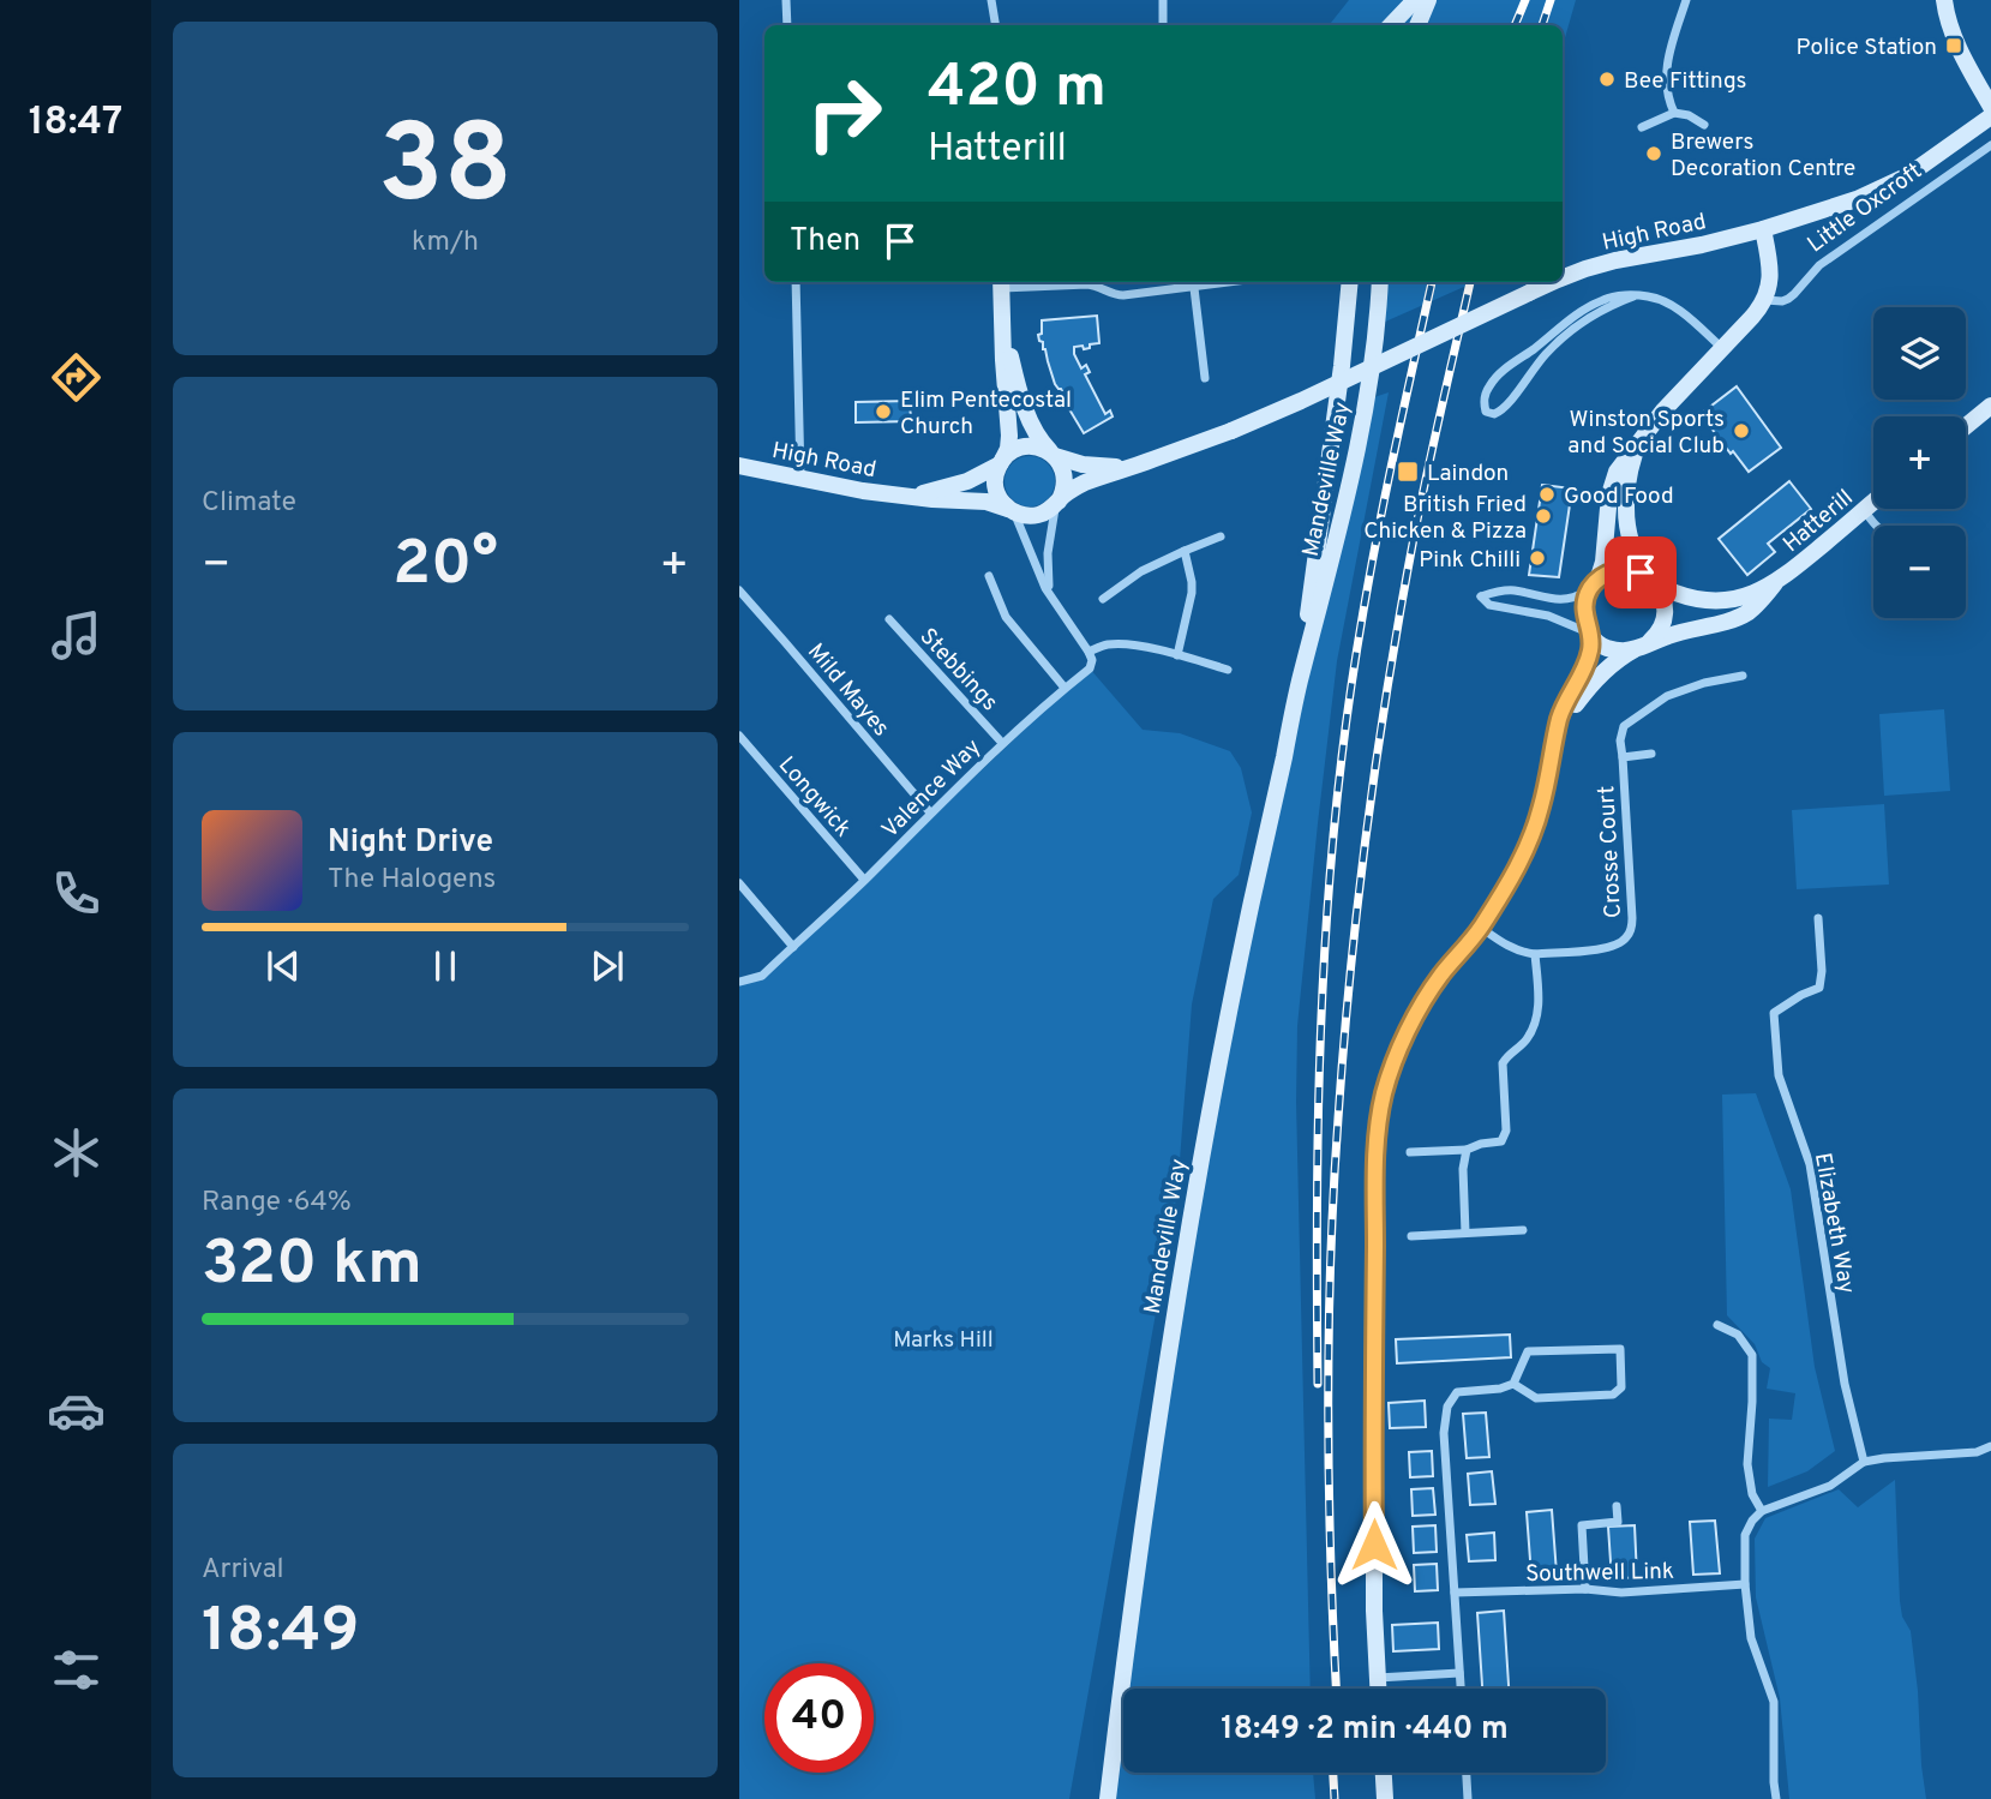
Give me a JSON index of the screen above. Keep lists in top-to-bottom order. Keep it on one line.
{"streets":{"street":["Little Oxcroft","High Road","Mandeville Way","Hatterill","Stebbings","Mild Mayes","Valence Way","Longwick","Crosse Court","Elizabeth Way","Southwell Link"]},"crossings":[["Little Oxcroft","Hatterill"],["Hatterill","Crosse Court"],["Stebbings","Valence Way"],["Mild Mayes","Valence Way"],["Valence Way","Longwick"]],"parks":["Marks Hill"],"places":{"transit":["Police Station","Laindon"],"other":["Bee Fittings","Brewers Decoration Centre","Elim Pentecostal Church","Winston Sports and Social Club","Good Food","British Fried Chicken & Pizza","Pink Chilli"]},"page":{"tabs":"18:47","tile":[["38","km/h"],"Climate",["Range · 64%","320 km"],["Arrival","18:49"]],"turn":["420 m","Hatterill"],"then":"Then","map_buttons":["+","−"],"heat":["−","20°","+"],"song":["Night Drive","The Halogens"],"limit":"40","trip":"18:49 · 2 min · 440 m"}}
